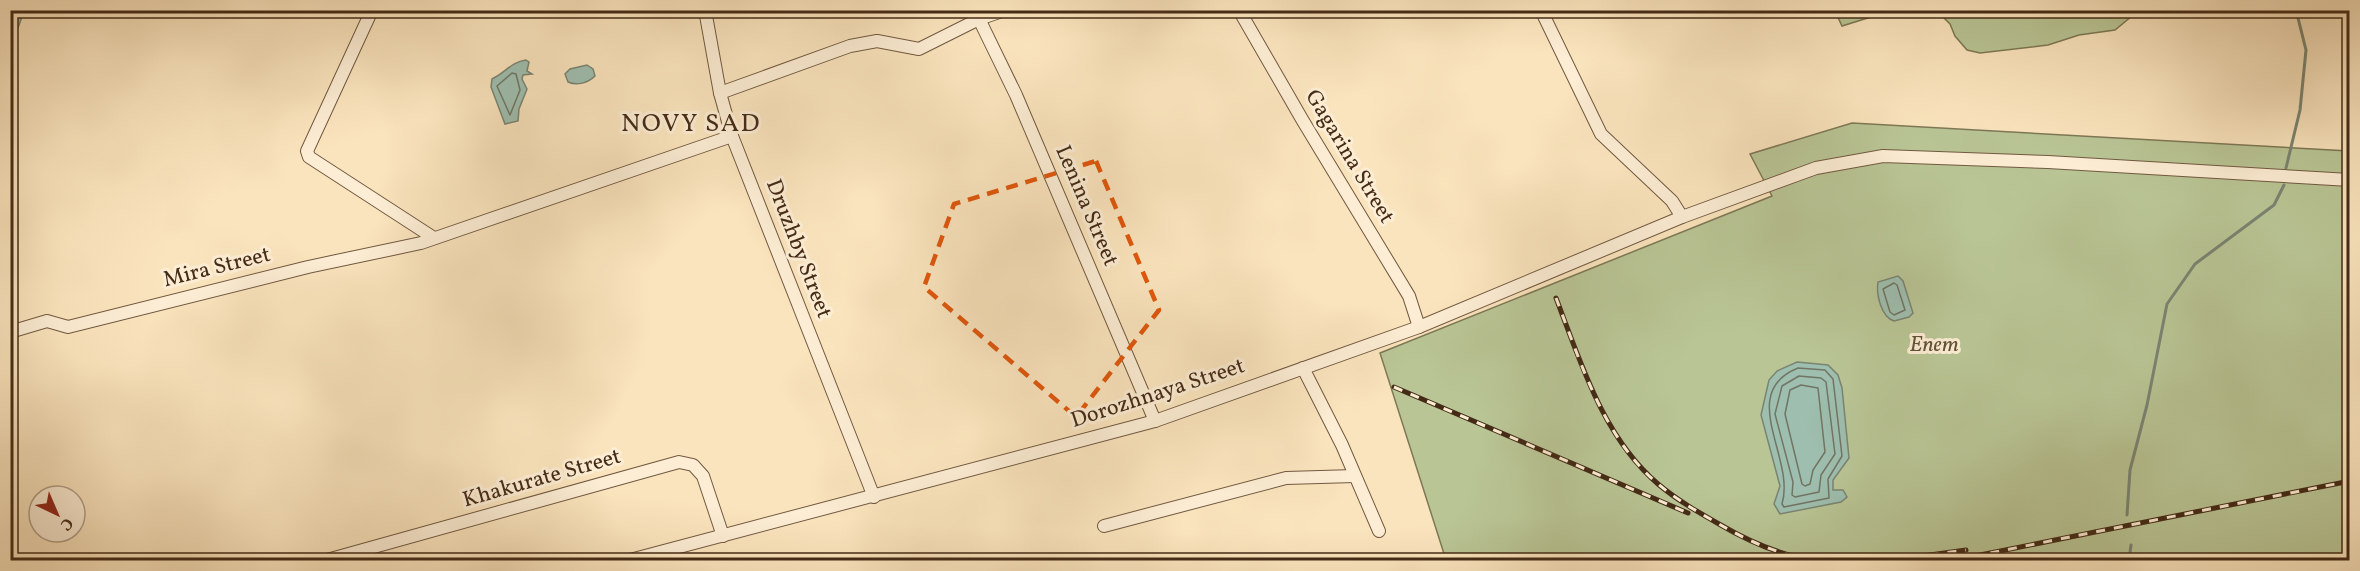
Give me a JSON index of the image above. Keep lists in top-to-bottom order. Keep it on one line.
{"streets":{"street":["Gagarina Street","Lenina Street","Druzhby Street","Mira Street","Dorozhnaya Street","Khakurate Street"]},"crossings":[["Gagarina Street","Dorozhnaya Street"],["Lenina Street","Dorozhnaya Street"],["Druzhby Street","Mira Street"],["Druzhby Street","Dorozhnaya Street"],["Dorozhnaya Street","Khakurate Street"]],"districts":["NOVY SAD"],"parks":["Enem"],"north":"bottom right"}
